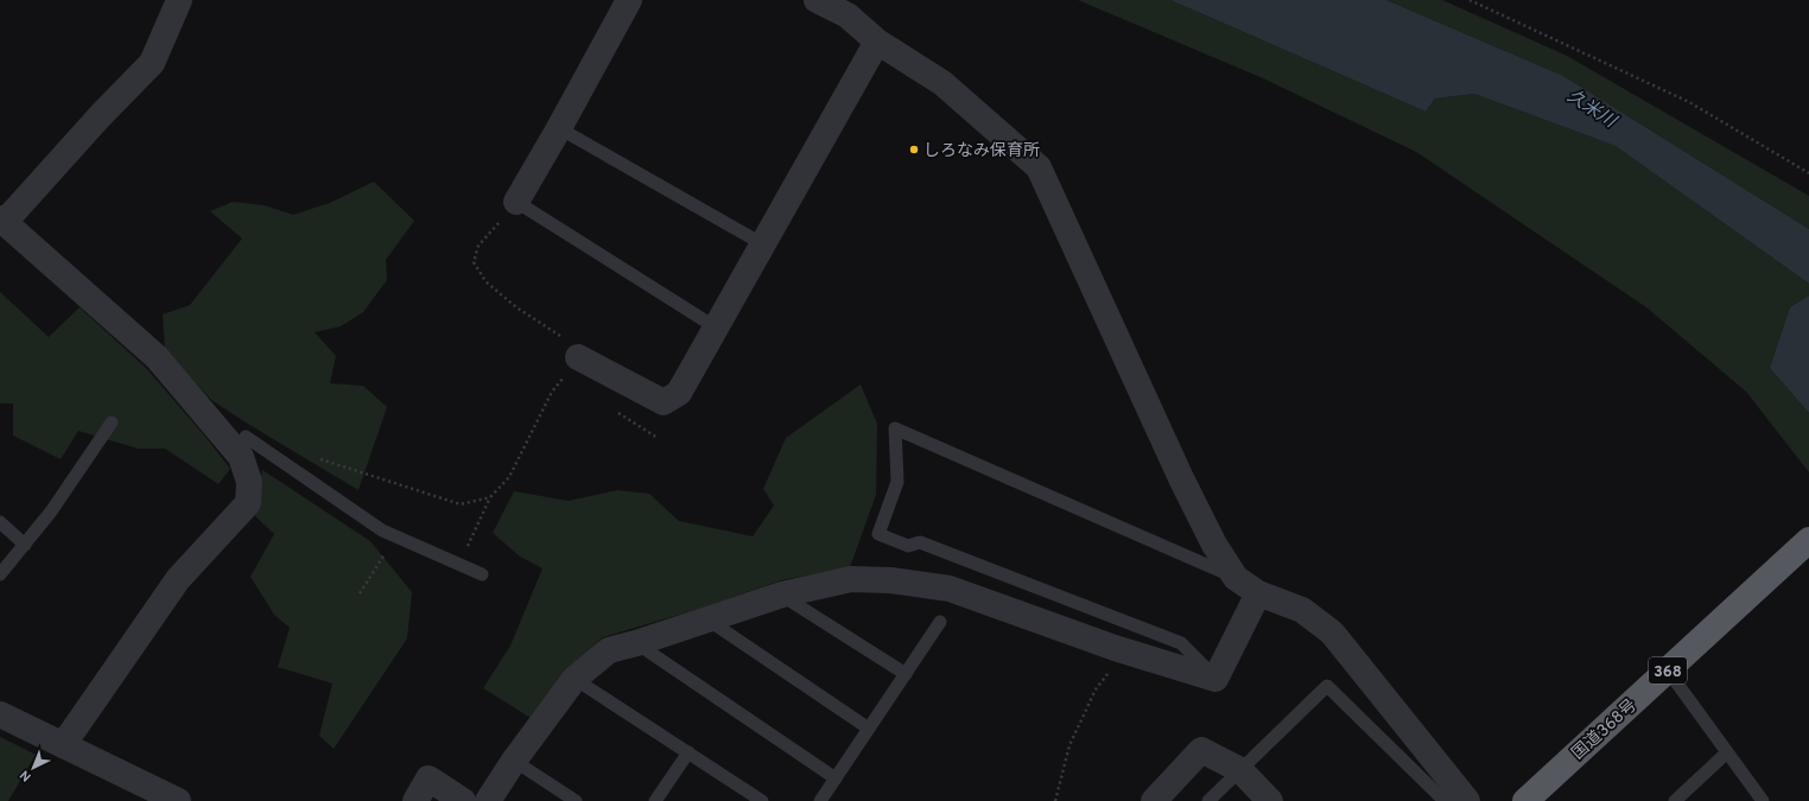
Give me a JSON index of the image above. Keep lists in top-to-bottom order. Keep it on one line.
{"streets":{"highway":["368","国道368号"]},"water":["久米川"],"places":["しろなみ保育所"],"north":"bottom left"}
